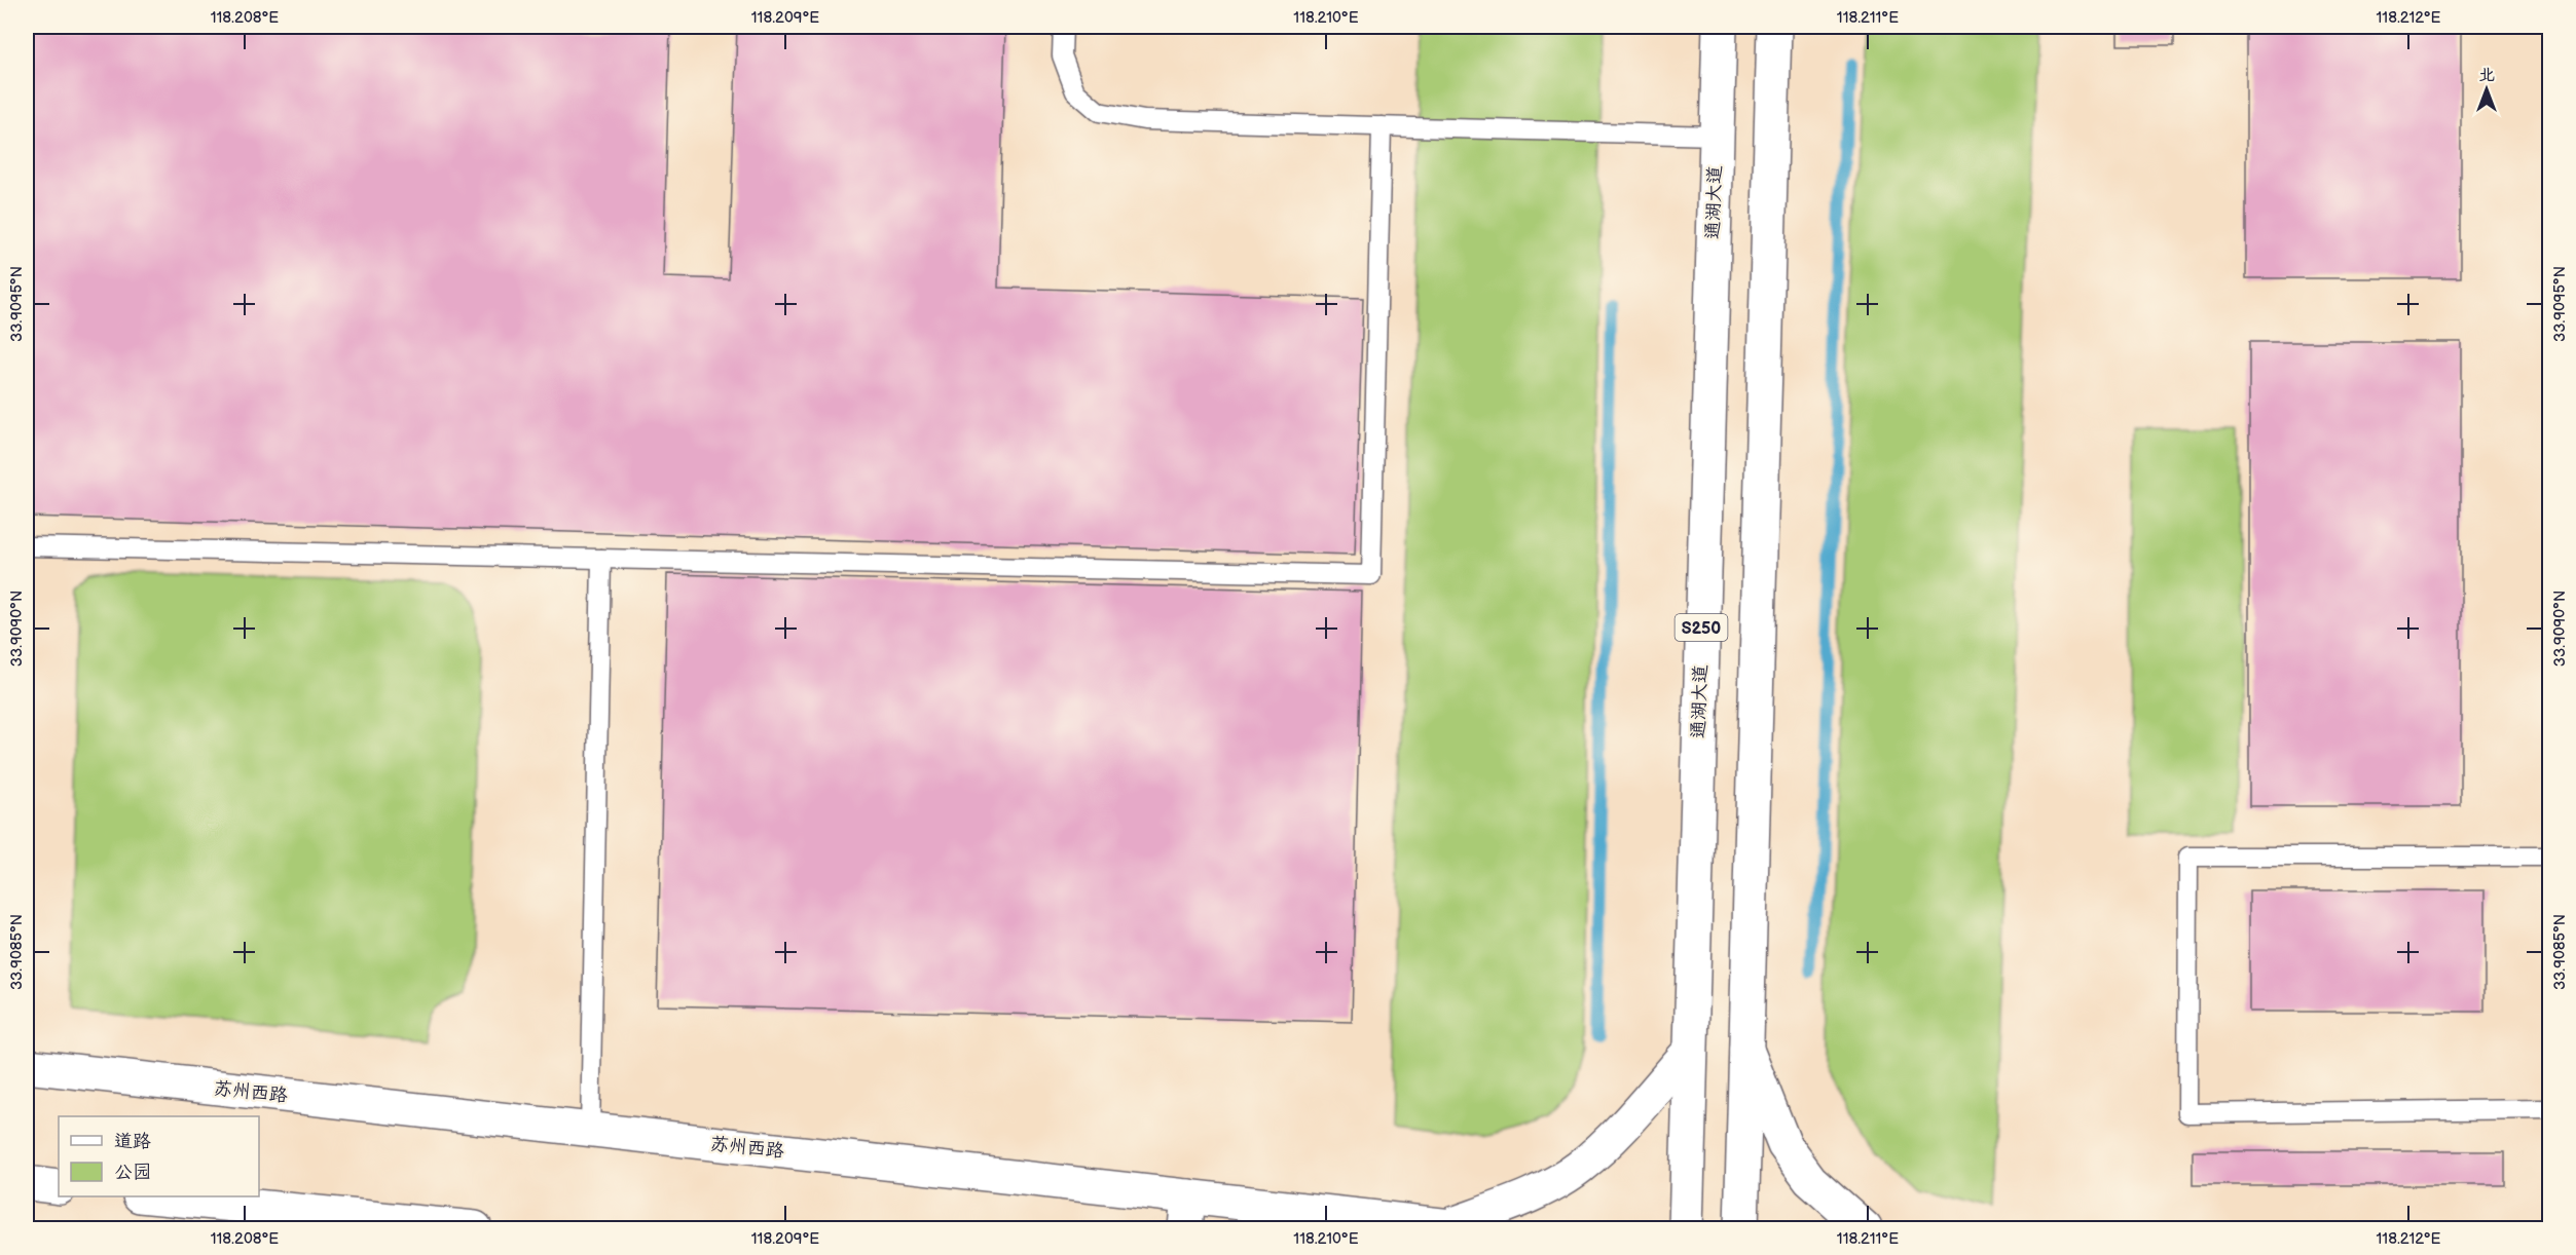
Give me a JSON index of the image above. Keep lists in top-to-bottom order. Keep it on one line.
{"streets":{"main road":["通湖大道","S250","苏州西路"]},"legend":["道路","公园"],"north":"top","coordinates":["118.208°E","118.209°E","118.210°E","118.211°E","118.212°E","33.9095°N","33.9090°N","33.9085°N"]}
